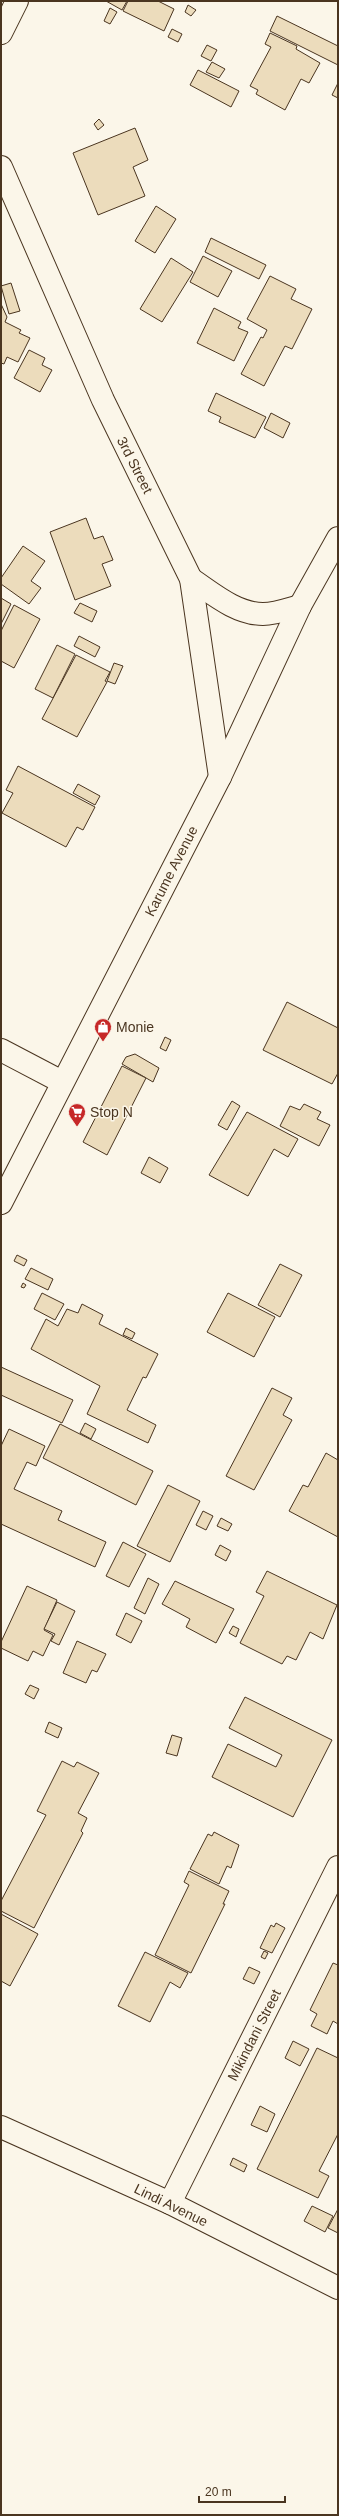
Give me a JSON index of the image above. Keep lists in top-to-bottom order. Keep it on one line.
{"streets":{"street":["3rd Street","Karume Avenue","Mikindani Street","Lindi Avenue"]},"crossings":[["3rd Street","Karume Avenue"],["Mikindani Street","Lindi Avenue"]],"places":{"shop":["Monie"],"supermarket":["Stop N"]},"scale_bar":"20 m"}
